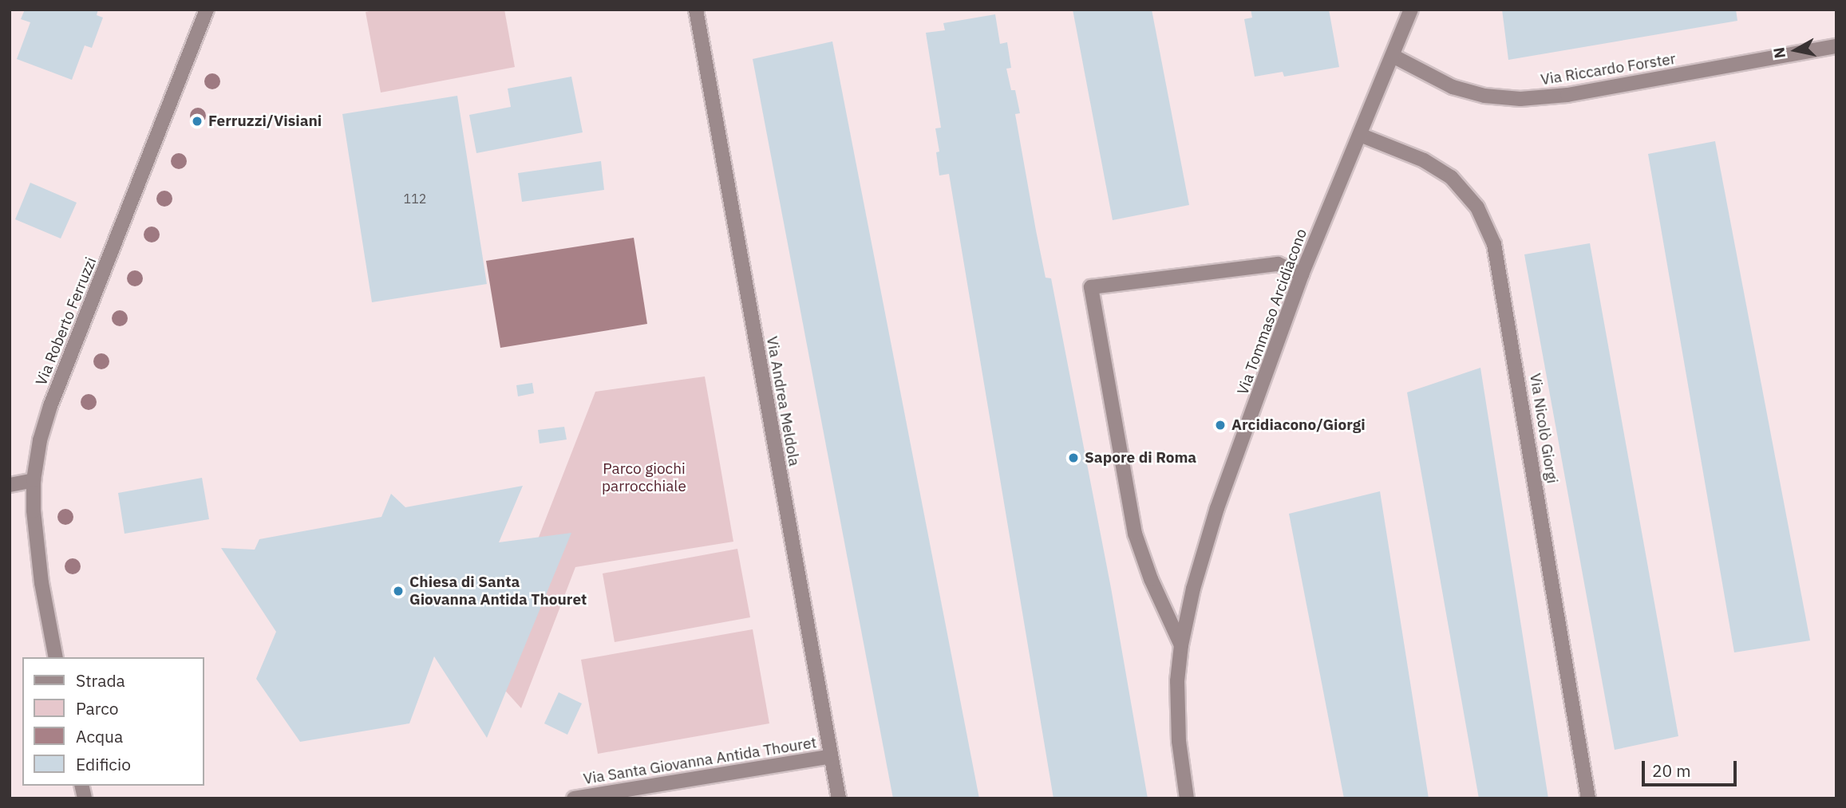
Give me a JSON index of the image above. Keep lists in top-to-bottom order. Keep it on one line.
{"streets":{"street":["Via Riccardo Forster","Via Tommaso Arcidiacono","Via Roberto Ferruzzi","Via Andrea Meldola","Via Nicolò Giorgi","Via Santa Giovanna Antida Thouret"]},"crossings":[["Via Riccardo Forster","Via Tommaso Arcidiacono"],["Via Tommaso Arcidiacono","Via Nicolò Giorgi"],["Via Andrea Meldola","Via Santa Giovanna Antida Thouret"]],"parks":["Parco giochi parrocchiale"],"places":["Ferruzzi/Visiani","Arcidiacono/Giorgi","Sapore di Roma","Chiesa di Santa Giovanna Antida Thouret"],"house_numbers":["112"],"legend":["Strada","Parco","Acqua","Edificio"],"scale_bar":"20 m","north":"left"}
